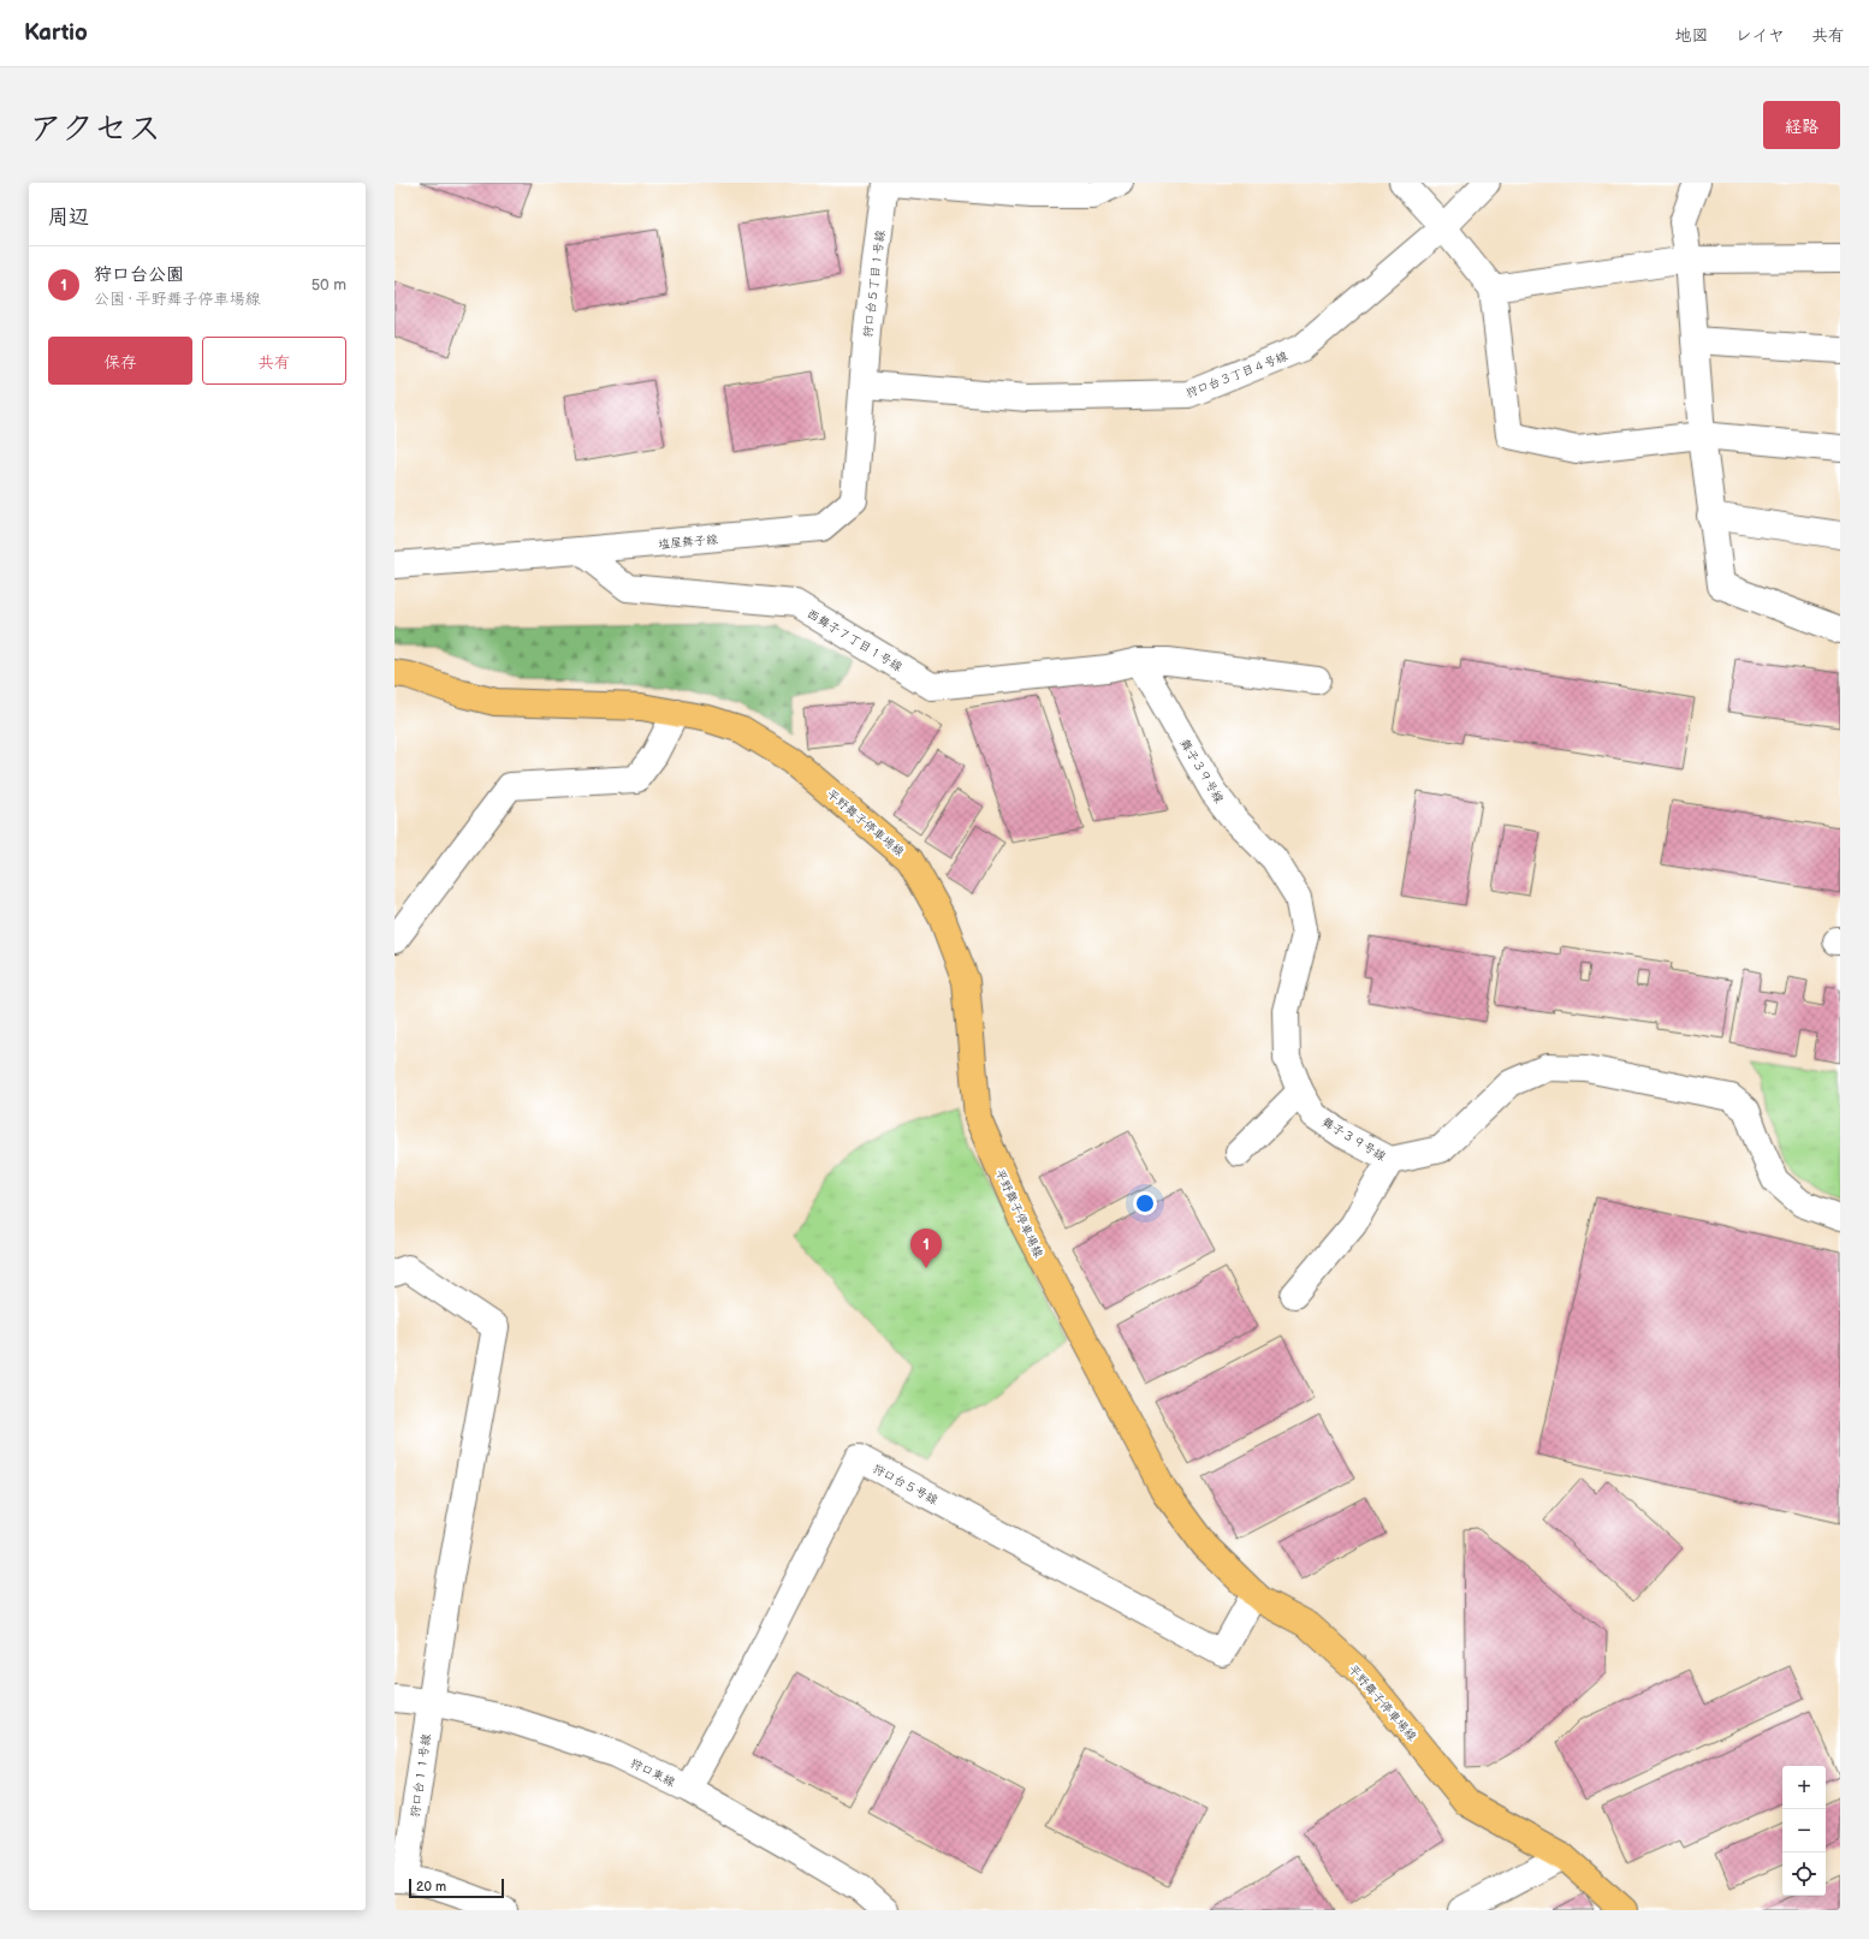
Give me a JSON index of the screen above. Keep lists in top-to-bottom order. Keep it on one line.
{"streets":{"main road":["平野舞子停車場線"],"street":["狩口台５丁目１号線","狩口台３丁目４号線","塩屋舞子線","西舞子７丁目１号線","舞子３９号線","狩口台５号線","狩口東線","狩口台１１号線"]},"crossings":[["狩口台５丁目１号線","狩口台３丁目４号線"],["狩口台５丁目１号線","塩屋舞子線"],["狩口台３丁目４号線","塩屋舞子線"],["塩屋舞子線","西舞子７丁目１号線"],["西舞子７丁目１号線","舞子３９号線"],["平野舞子停車場線","狩口台５号線"],["狩口台５号線","狩口東線"],["狩口東線","狩口台１１号線"]],"scale_bar":"20 m","page":{"header":"Kartio","nav":["地図","レイヤ","共有"],"title":"アクセス","buttons":["経路",["保存","共有"]],"heading":"周辺","list":[{"mark":"1","name":"狩口台公園","note":"公園 · 平野舞子停車場線","value":"50 m"}],"pins":"1","map_buttons":["+","−"],"scale":"20 m"}}
